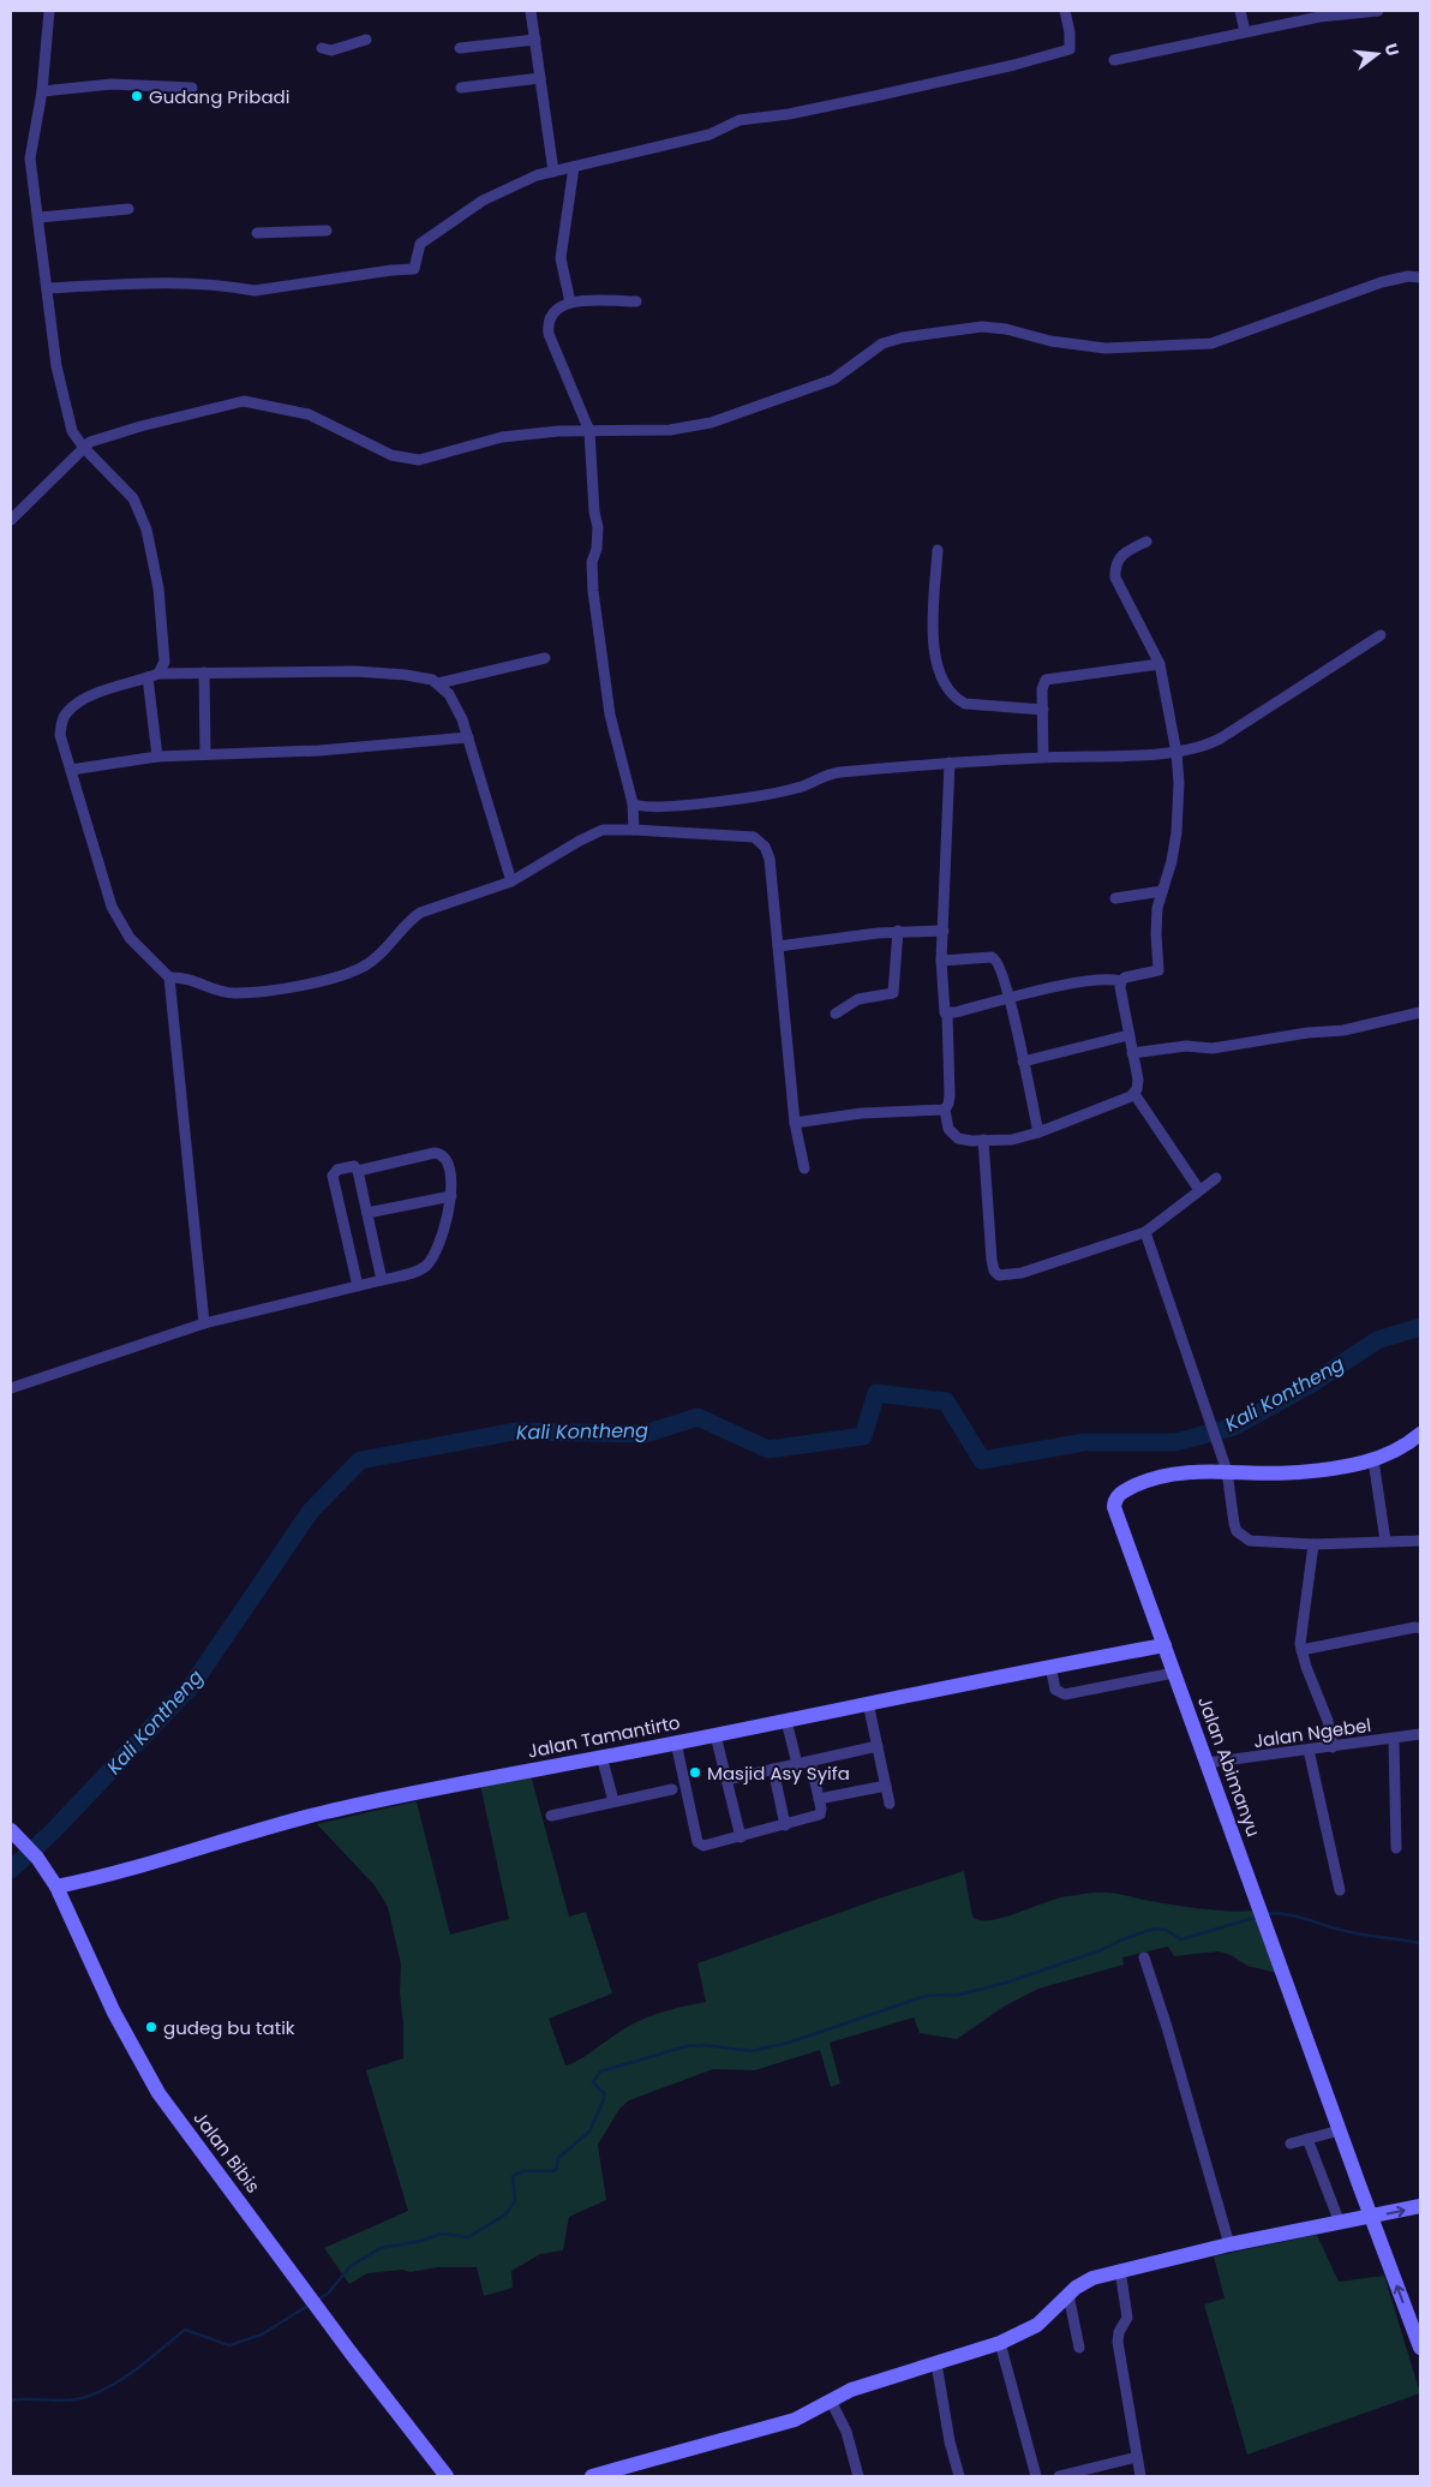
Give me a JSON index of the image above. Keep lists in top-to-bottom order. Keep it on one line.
{"streets":{"street":["Jalan Ngebel","Jalan Tamantirto","Jalan Abimanyu","Jalan Bibis"]},"crossings":[["Jalan Ngebel","Jalan Abimanyu"],["Jalan Tamantirto","Jalan Abimanyu"],["Jalan Tamantirto","Jalan Bibis"]],"water":["Kali Kontheng"],"places":["Gudang Pribadi","Masjid Asy Syifa","gudeg bu tatik"],"north":"right"}
